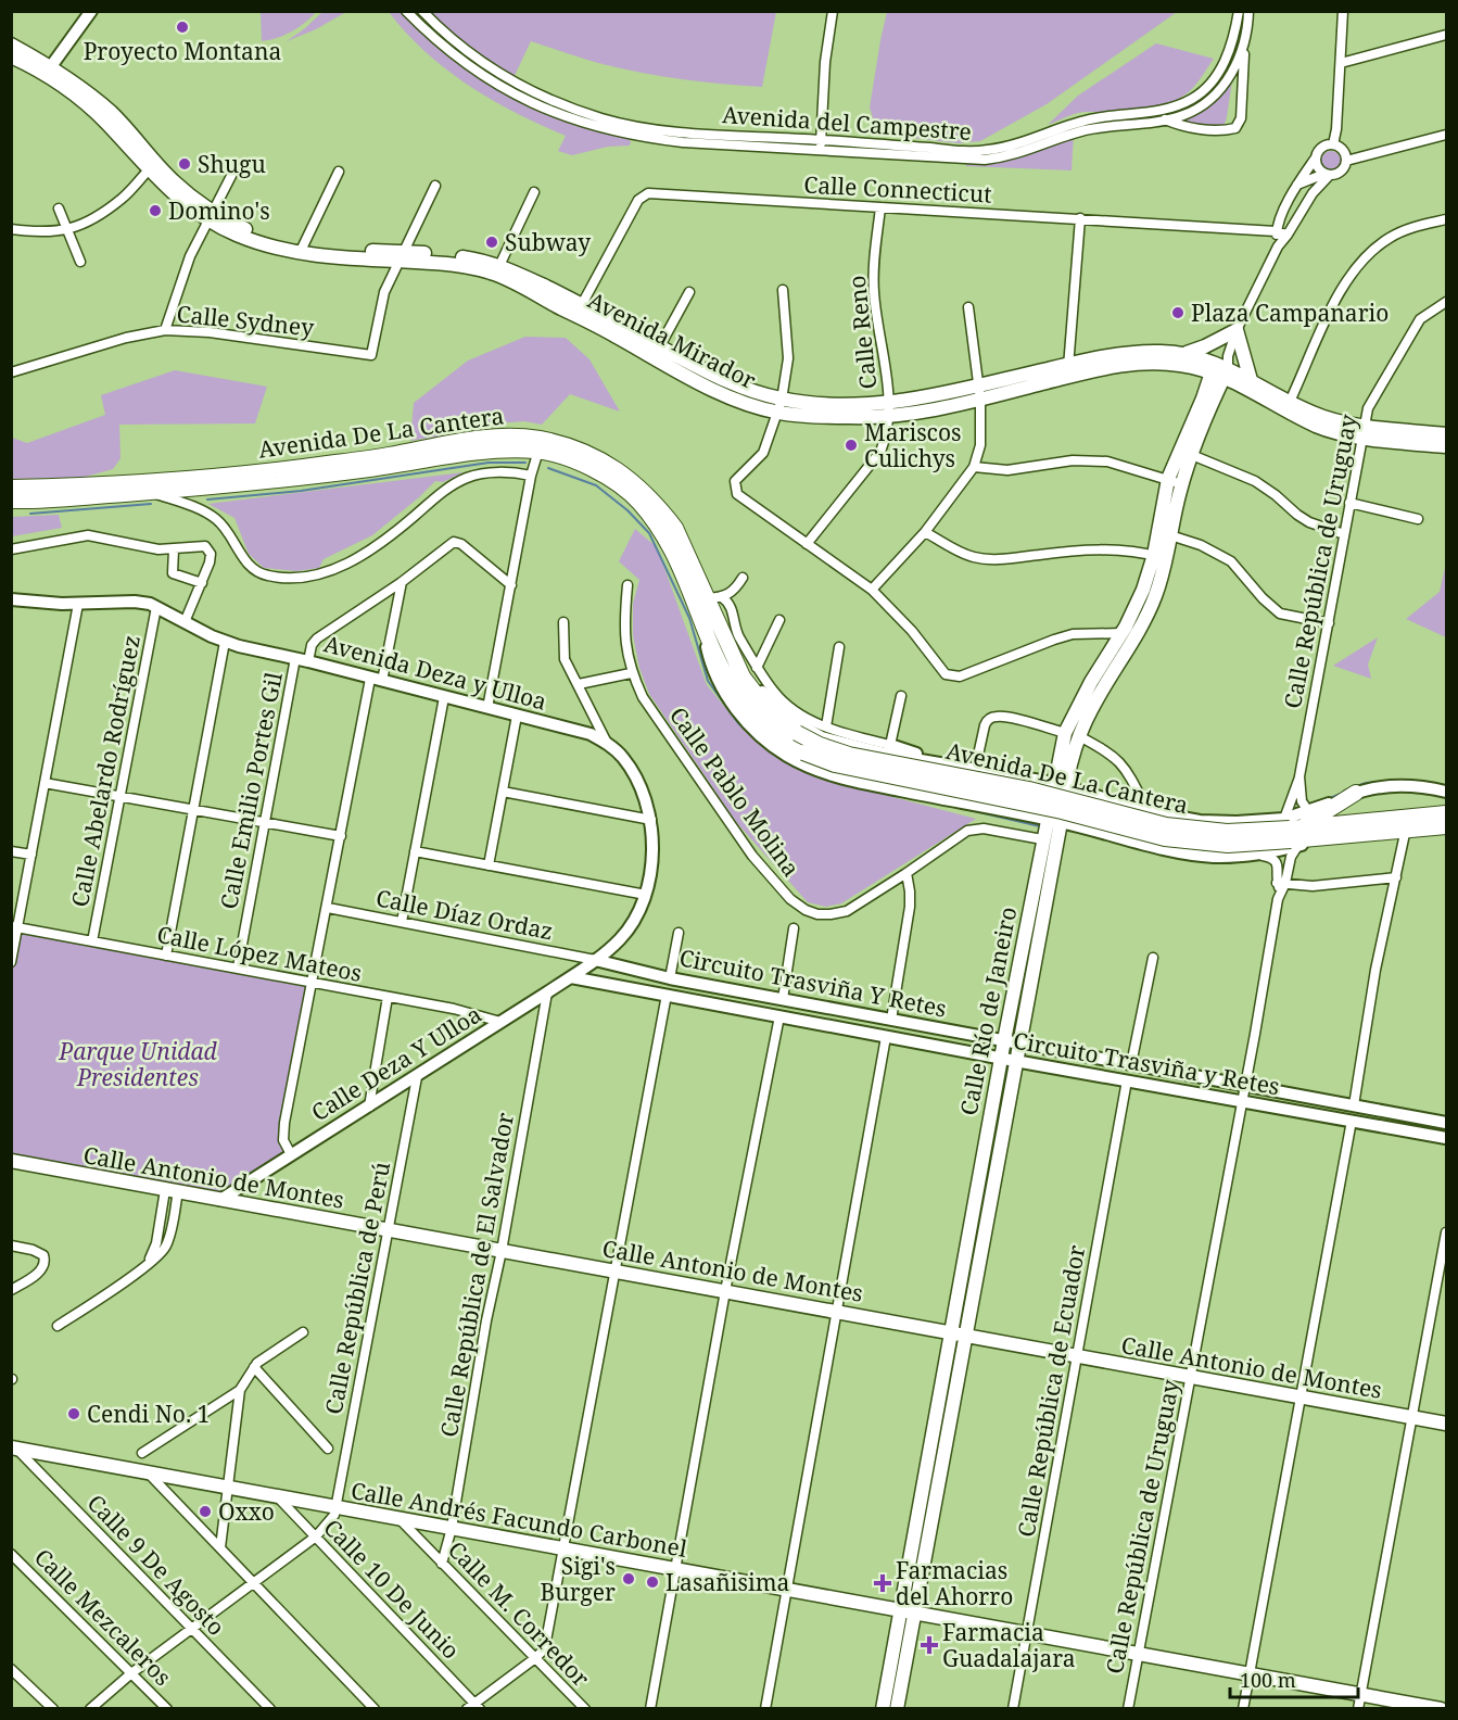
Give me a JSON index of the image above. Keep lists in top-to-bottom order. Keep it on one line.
{"streets":{"main road":["Avenida Mirador","Avenida De La Cantera","Calle Río de Janeiro","Calle Antonio de Montes","Calle Andrés Facundo Carbonel"],"street":["Avenida del Campestre","Calle Connecticut","Calle Sydney","Calle Reno","Calle República de Uruguay","Avenida Deza y Ulloa","Calle Abelardo Rodríguez","Calle Emilio Portes Gil","Calle Pablo Molina","Calle Díaz Ordaz","Calle López Mateos","Circuito Trasviña Y Retes","Calle Deza Y Ulloa","Circuito Trasviña y Retes","Calle República de El Salvador","Calle República de Perú","Calle República de Ecuador","Calle 9 De Agosto","Calle 10 De Junio","Calle M. Corredor","Calle Mezcaleros"]},"crossings":[["Calle Connecticut","Calle Reno"],["Calle Connecticut","Avenida Mirador"],["Calle Connecticut","Calle Río de Janeiro"],["Calle Sydney","Avenida Mirador"],["Calle Reno","Avenida Mirador"],["Avenida Mirador","Calle República de Uruguay"],["Avenida Mirador","Calle Río de Janeiro"],["Avenida De La Cantera","Calle República de Uruguay"],["Avenida De La Cantera","Calle Río de Janeiro"],["Calle República de Uruguay","Circuito Trasviña Y Retes"],["Calle República de Uruguay","Circuito Trasviña y Retes"],["Calle República de Uruguay","Calle Antonio de Montes"],["Calle República de Uruguay","Calle Andrés Facundo Carbonel"],["Avenida Deza y Ulloa","Calle Abelardo Rodríguez"],["Avenida Deza y Ulloa","Calle Emilio Portes Gil"],["Avenida Deza y Ulloa","Calle Díaz Ordaz"],["Avenida Deza y Ulloa","Circuito Trasviña Y Retes"],["Avenida Deza y Ulloa","Calle Deza Y Ulloa"],["Calle Abelardo Rodríguez","Calle López Mateos"],["Calle Emilio Portes Gil","Calle López Mateos"],["Calle Pablo Molina","Calle Río de Janeiro"],["Calle Díaz Ordaz","Circuito Trasviña Y Retes"],["Calle Díaz Ordaz","Calle Deza Y Ulloa"],["Calle López Mateos","Calle Deza Y Ulloa"],["Circuito Trasviña Y Retes","Calle Río de Janeiro"],["Circuito Trasviña Y Retes","Calle Deza Y Ulloa"],["Calle Río de Janeiro","Circuito Trasviña y Retes"],["Calle Río de Janeiro","Calle Antonio de Montes"],["Calle Río de Janeiro","Calle Andrés Facundo Carbonel"],["Calle Deza Y Ulloa","Circuito Trasviña y Retes"],["Calle Deza Y Ulloa","Calle Antonio de Montes"],["Calle Deza Y Ulloa","Calle República de El Salvador"],["Calle Deza Y Ulloa","Calle República de Perú"],["Circuito Trasviña y Retes","Calle República de Ecuador"],["Calle Antonio de Montes","Calle República de El Salvador"],["Calle Antonio de Montes","Calle República de Perú"],["Calle Antonio de Montes","Calle República de Ecuador"],["Calle República de El Salvador","Calle Andrés Facundo Carbonel"],["Calle República de El Salvador","Calle M. Corredor"],["Calle República de Perú","Calle Andrés Facundo Carbonel"],["Calle República de Ecuador","Calle Andrés Facundo Carbonel"],["Calle Andrés Facundo Carbonel","Calle 9 De Agosto"],["Calle Andrés Facundo Carbonel","Calle 10 De Junio"],["Calle Andrés Facundo Carbonel","Calle M. Corredor"]],"parks":["Parque Unidad Presidentes"],"places":{"other":["Proyecto Montana","Shugu","Domino's","Subway","Plaza Campanario","Mariscos Culichys","Cendi No. 1","Oxxo","Sigi's Burger","Lasañisima"],"health":["Farmacias del Ahorro","Farmacia Guadalajara"]},"scale_bar":"100 m"}
